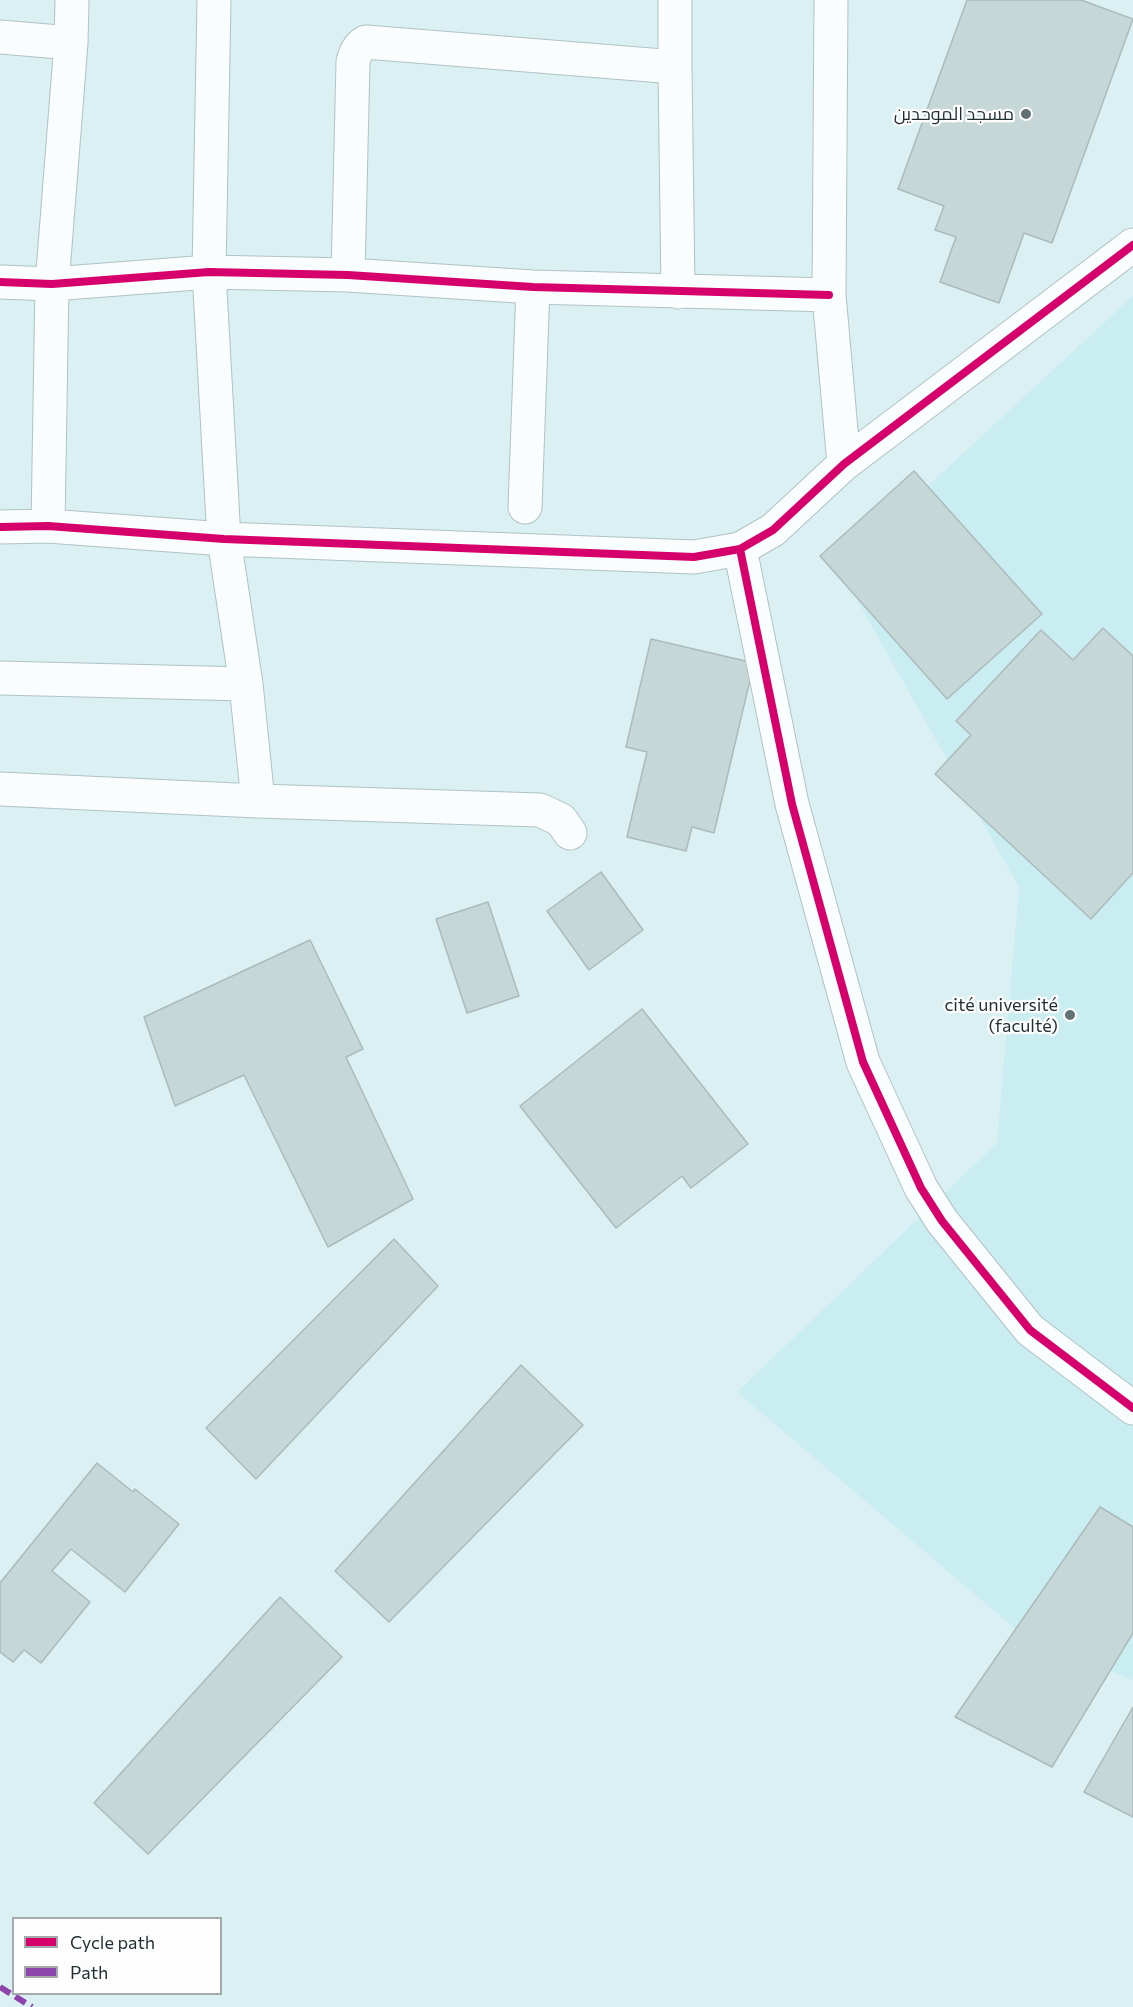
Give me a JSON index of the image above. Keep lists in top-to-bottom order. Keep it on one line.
{"places":["مسجد الموحدين","cité université (faculté)"],"legend":["Cycle path","Path"]}
